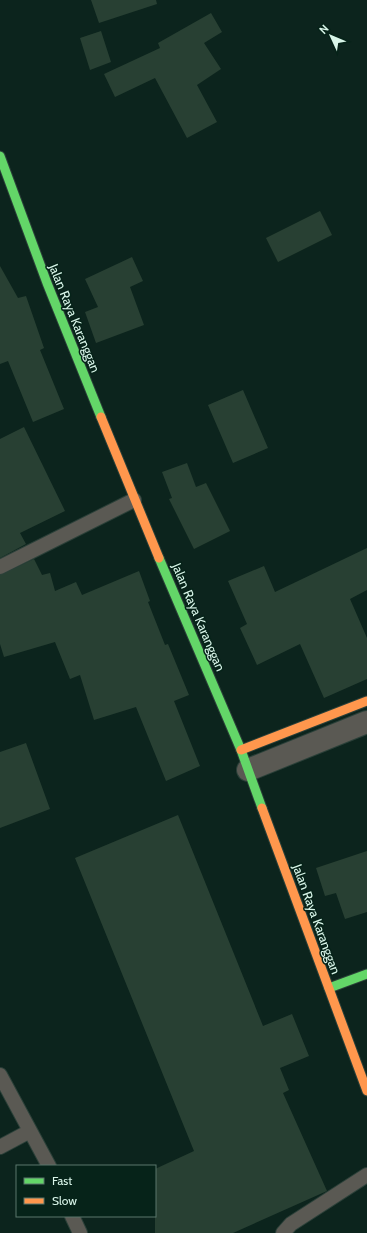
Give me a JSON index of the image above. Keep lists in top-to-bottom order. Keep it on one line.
{"streets":{"street":["Jalan Raya Karanggan"]},"legend":["Fast","Slow"],"north":"top left"}
